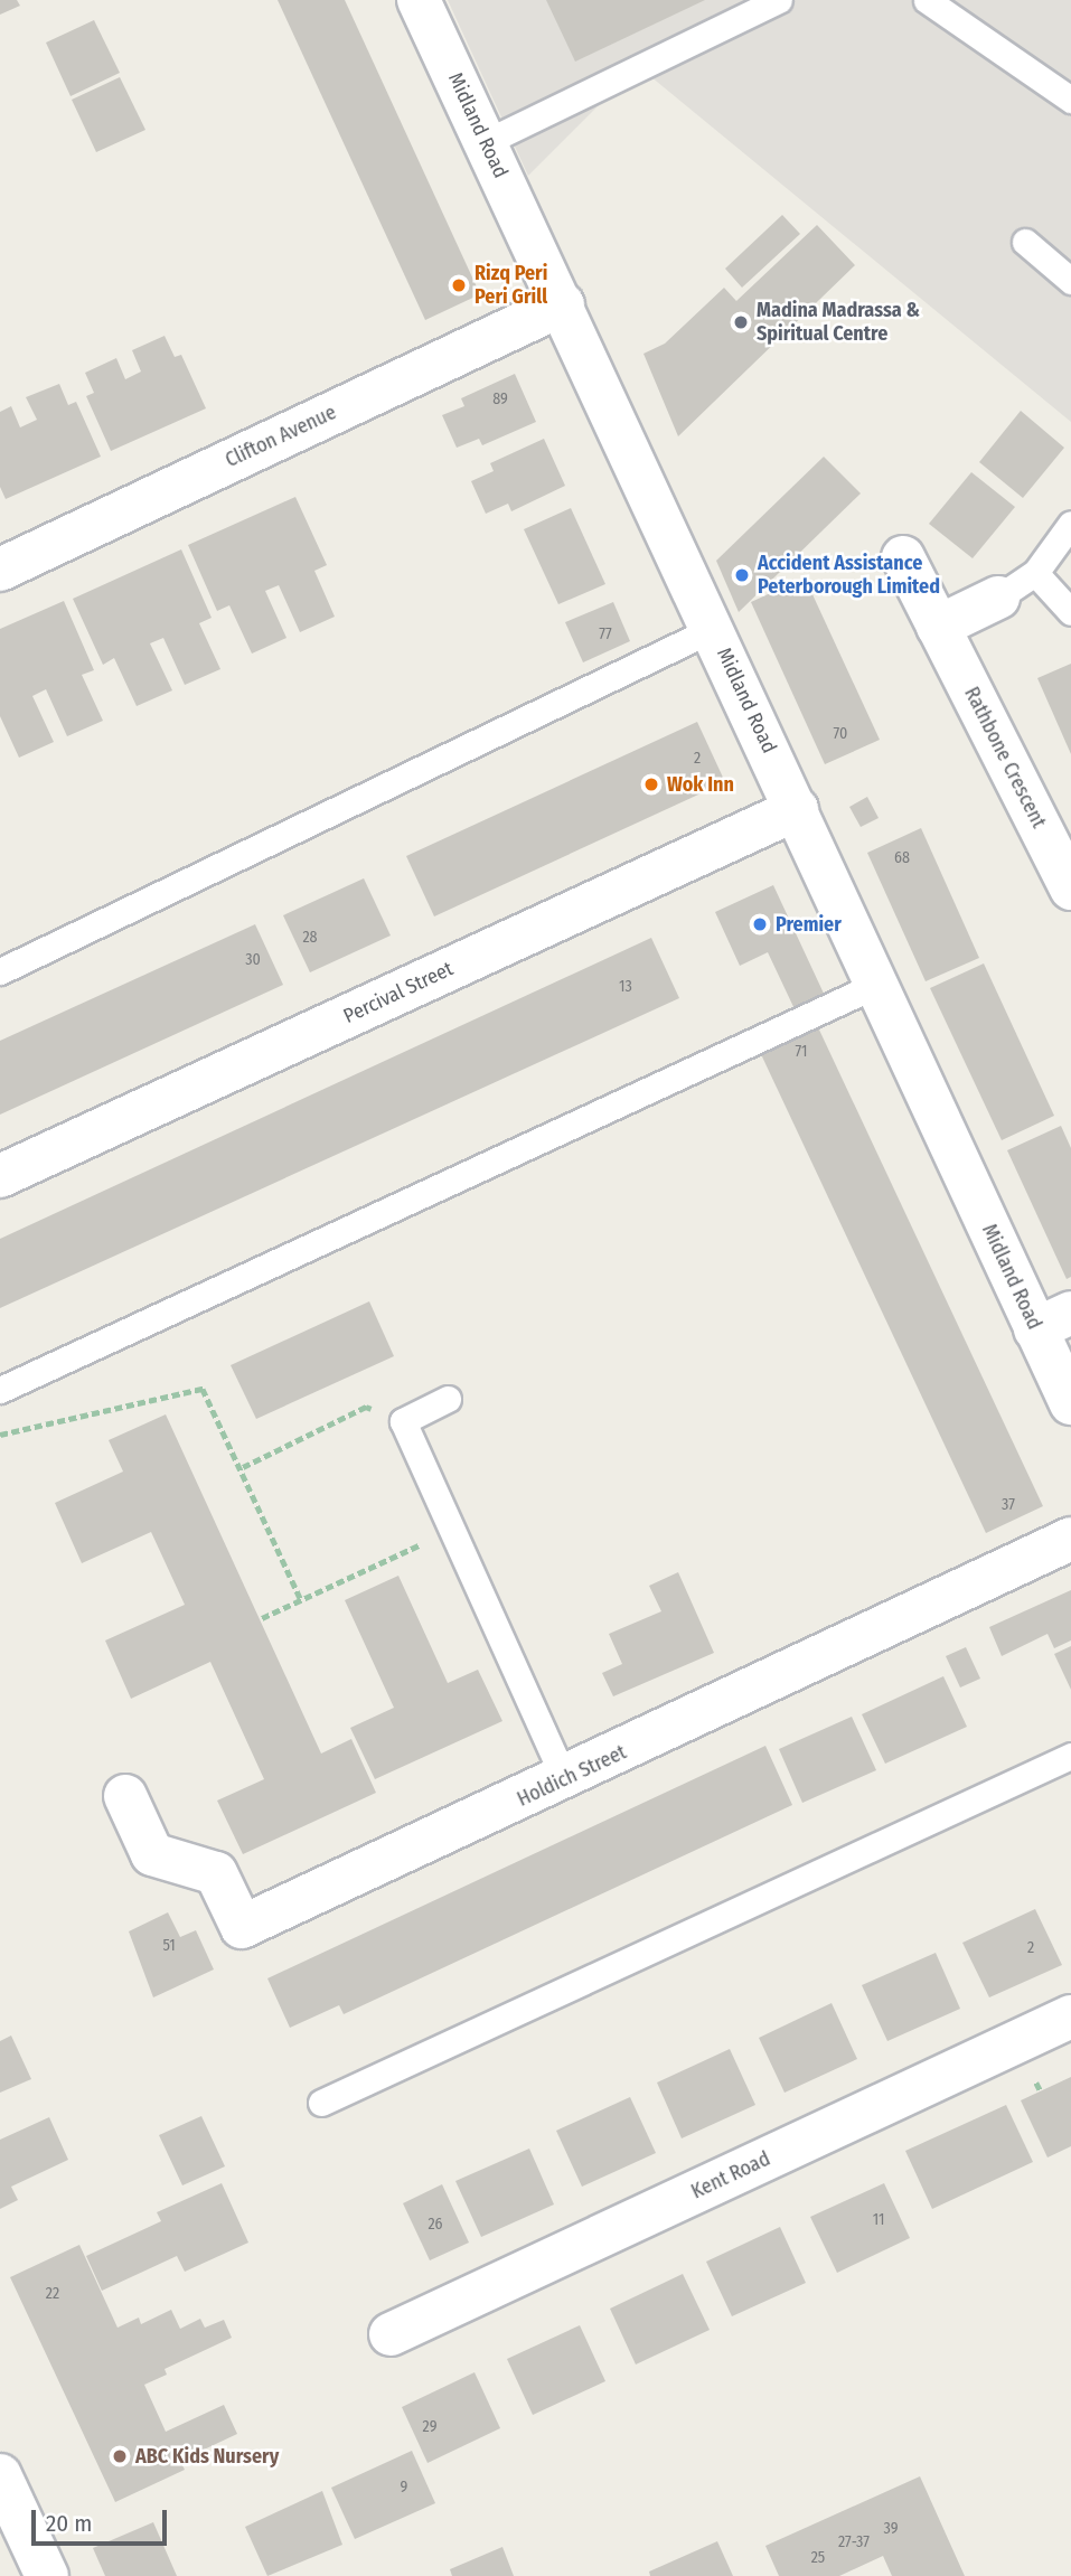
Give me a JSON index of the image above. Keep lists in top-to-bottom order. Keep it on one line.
{"streets":{"street":["Midland Road","Clifton Avenue","Rathbone Crescent","Percival Street","Holdich Street","Kent Road"]},"crossings":[["Midland Road","Clifton Avenue"],["Midland Road","Percival Street"]],"places":["Rizq Peri Peri Grill","Madina Madrassa & Spiritual Centre","Accident Assistance Peterborough Limited","Wok Inn","Premier","ABC Kids Nursery"],"house_numbers":["89","77","70","2","68","28","30","13","71","37","51","2","11","26","22","29","9","39","27-37","25"],"scale_bar":"20 m"}
